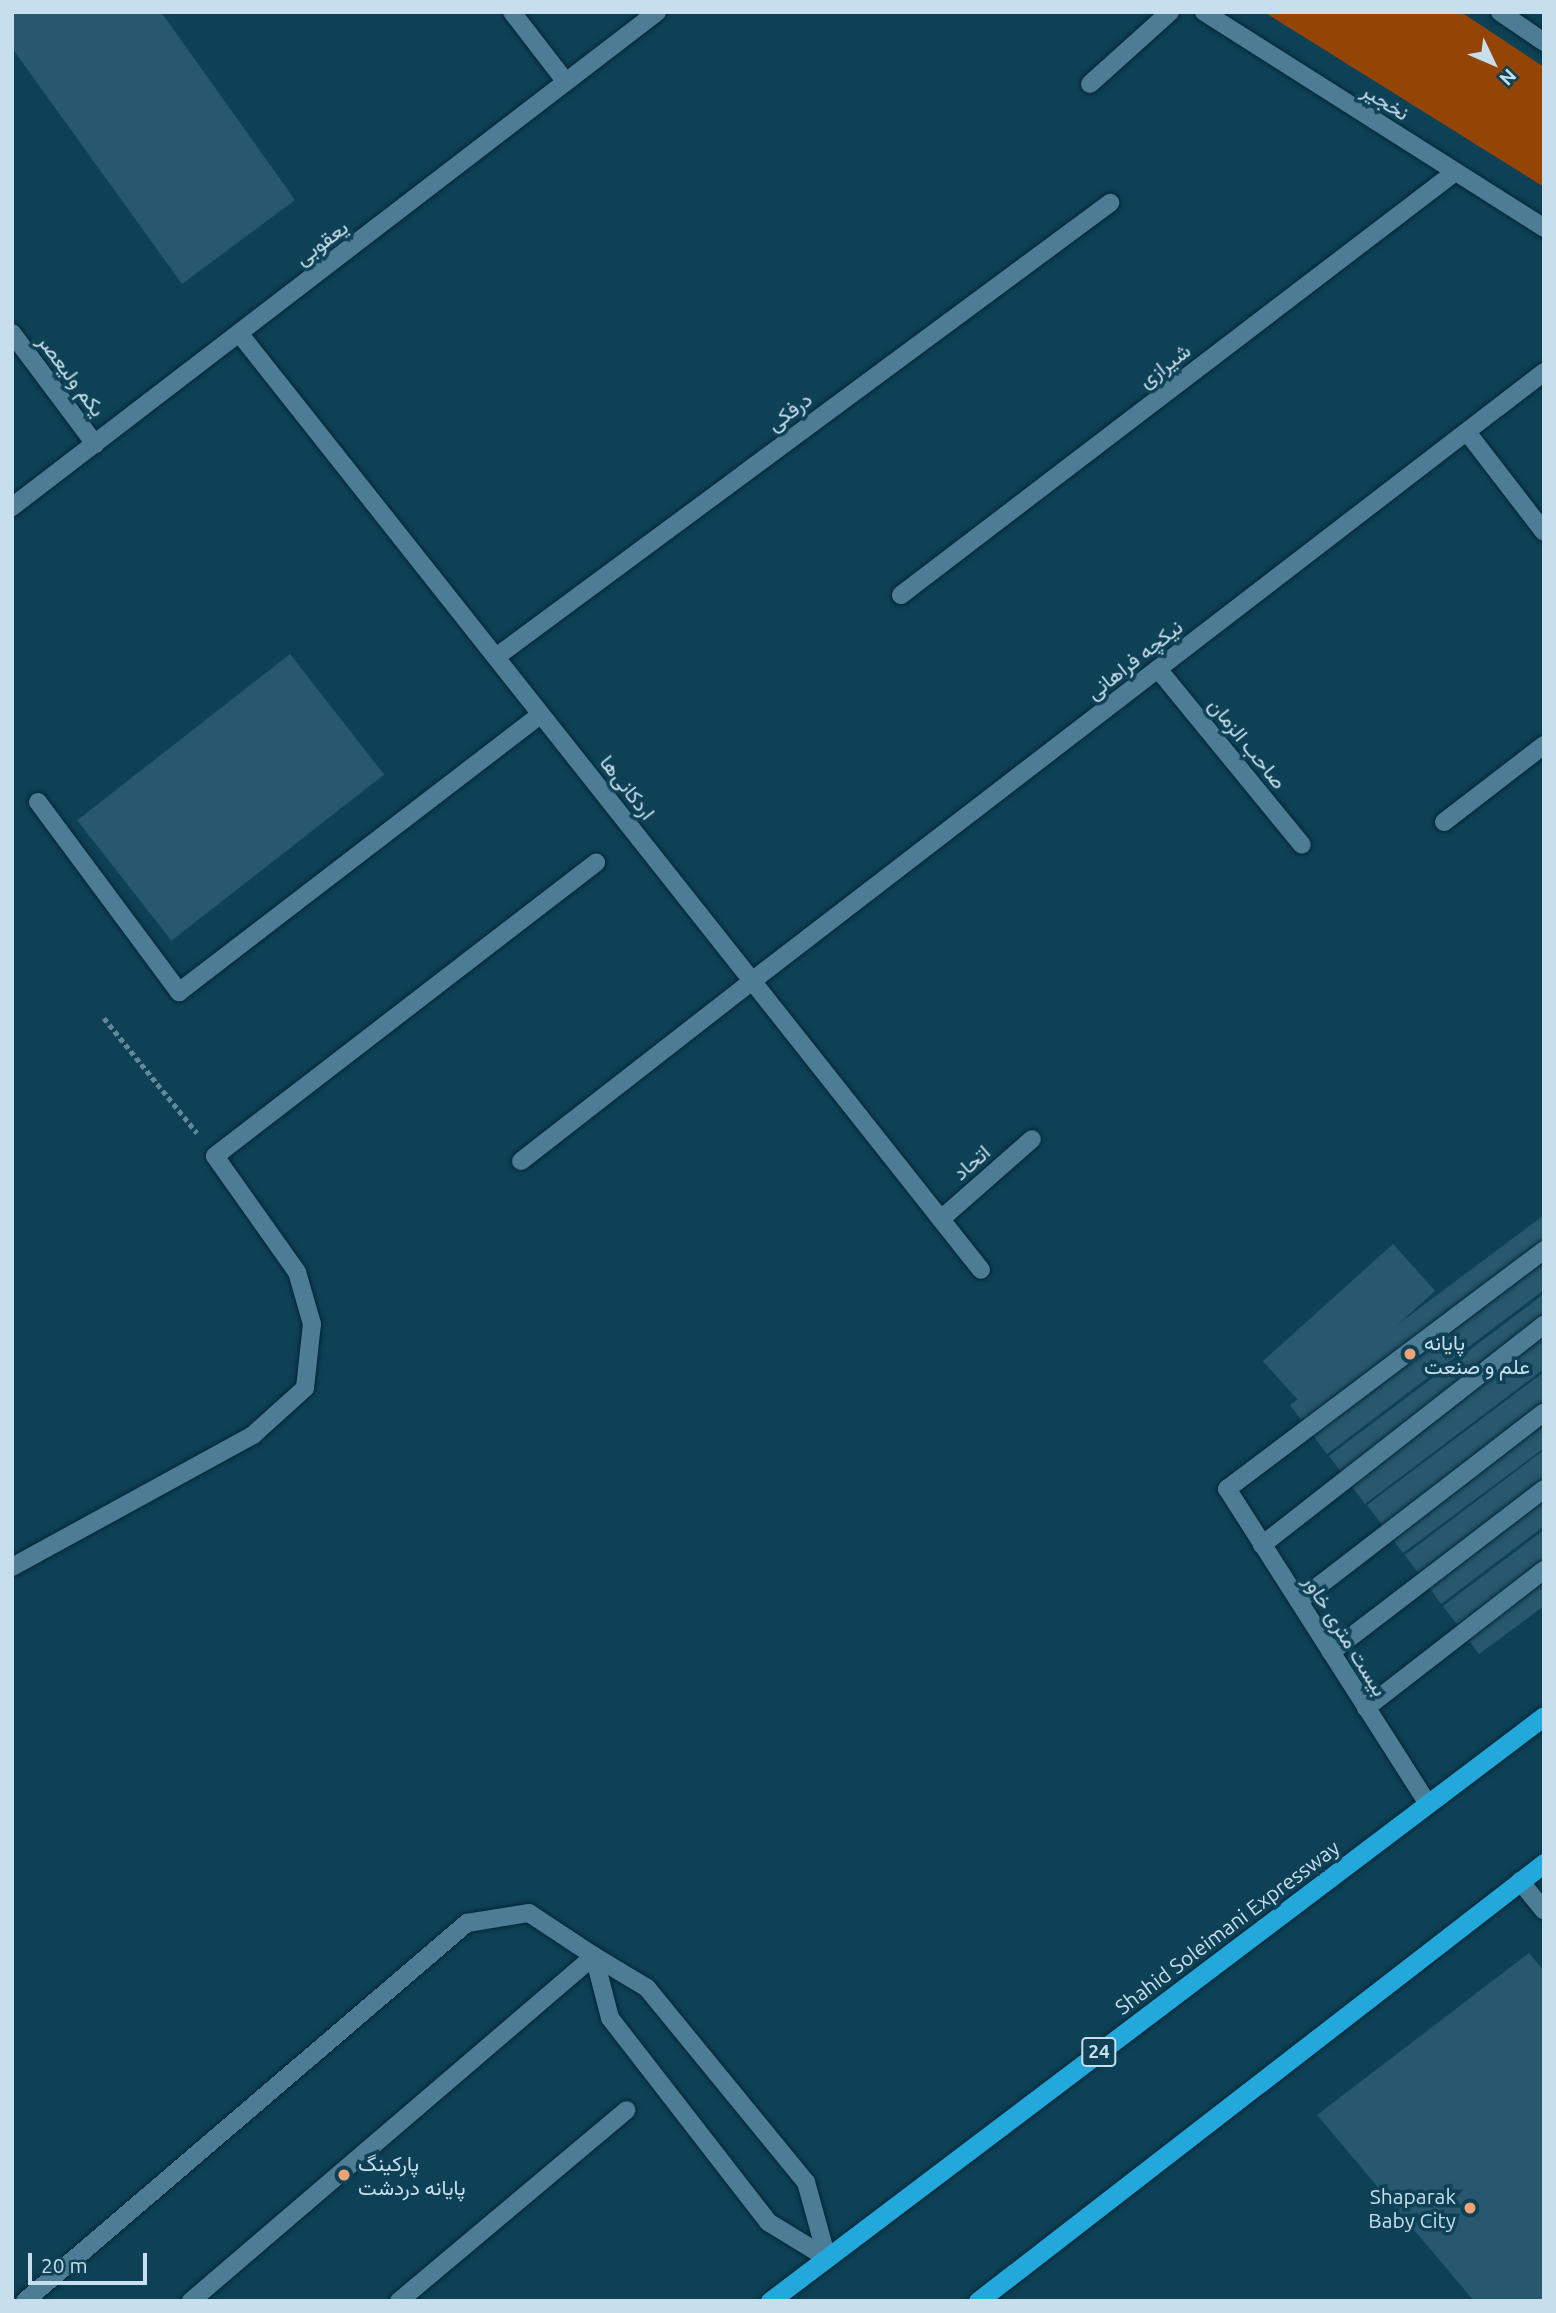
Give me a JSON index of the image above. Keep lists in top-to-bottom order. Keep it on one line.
{"streets":{"highway":["Shahid Soleimani Expressway","24"],"street":["نخجیر","یعقوبی","شیرازی","یکم ولیعصر","درفکی","نیکچه فراهانی","صاحب الزمان","اردکانی‌ها","اتحاد","بیست متری خاور"]},"crossings":[["نخجیر","شیرازی"],["یعقوبی","یکم ولیعصر"],["یعقوبی","اردکانی‌ها"],["درفکی","اردکانی‌ها"],["نیکچه فراهانی","صاحب الزمان"],["نیکچه فراهانی","اردکانی‌ها"],["اردکانی‌ها","اتحاد"],["بیست متری خاور","Shahid Soleimani Expressway"]],"places":["پایانه علم و صنعت","پارکینگ پایانه دردشت","Shaparak Baby City"],"scale_bar":"20 m","north":"bottom right"}
